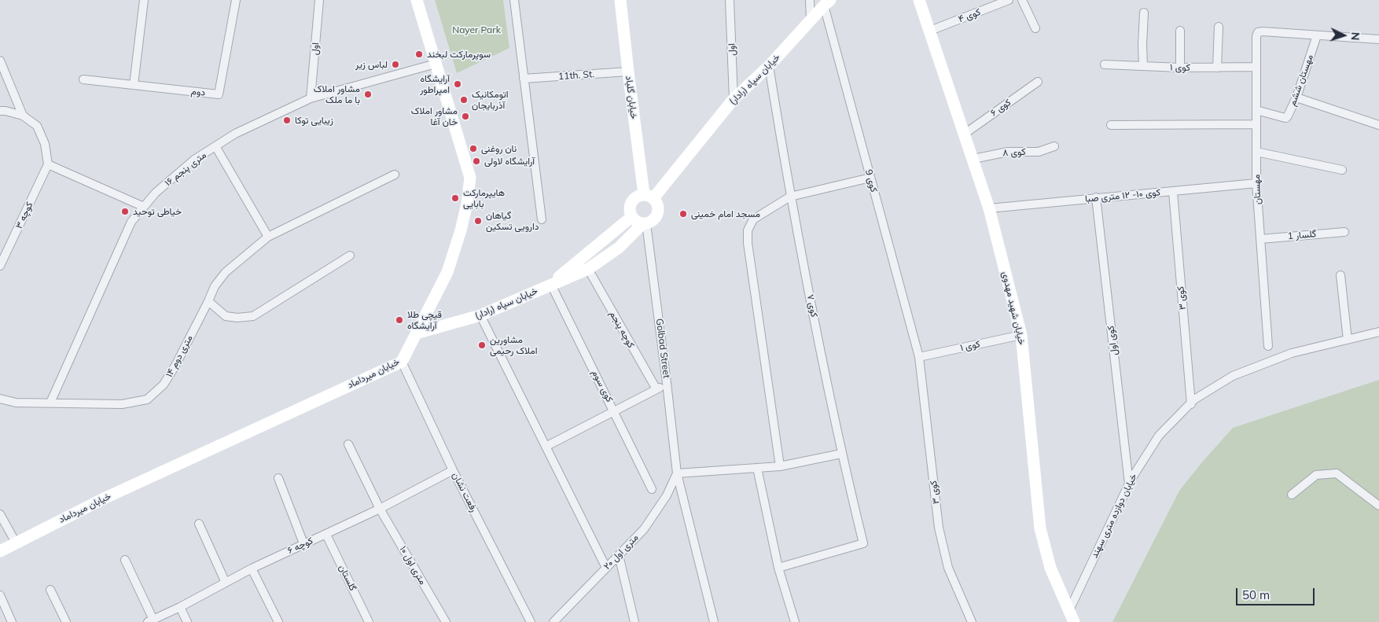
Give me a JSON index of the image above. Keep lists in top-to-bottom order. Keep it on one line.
{"streets":{"street":["کوی ۴","اول","کوی ۱","11th. St.","خیابان سپاه (رادار)","مهستان ششم","دوم","خیابان گلباد","کوی ۶","کوی ۸","۱۶ متری پنجم","کوی 9","مهستان","کوی ۱۰- ۱۲ متری صبا","کوچه ۳","گلسار 1","کوی ۳","کوی ۷","خیابان شهید مهدوی","کوچه پنجم","کوی اول","Golbad Street","۱۴ متری دوم","خیابان میرداماد","کوی سوم","رفعت نشان","خیابان دوازده متری سهند","کوچه ۶","۲۰ متری اول","۱۰ متری اول","گلستان"]},"crossings":[["کوی ۴","خیابان شهید مهدوی"],["اول","خیابان سپاه (رادار)"],["اول","۱۶ متری پنجم"],["کوی ۱","کوی 9"],["کوی ۱","مهستان"],["کوی ۱","کوی ۳"],["کوی ۱","خیابان شهید مهدوی"],["11th. St.","خیابان گلباد"],["خیابان سپاه (رادار)","خیابان گلباد"],["خیابان سپاه (رادار)","کوی 9"],["خیابان سپاه (رادار)","کوی ۷"],["خیابان سپاه (رادار)","کوچه پنجم"],["خیابان سپاه (رادار)","Golbad Street"],["خیابان سپاه (رادار)","خیابان میرداماد"],["خیابان سپاه (رادار)","کوی سوم"],["مهستان ششم","مهستان"],["خیابان گلباد","Golbad Street"],["کوی ۶","خیابان شهید مهدوی"],["کوی ۸","خیابان شهید مهدوی"],["۱۶ متری پنجم","۱۴ متری دوم"],["۱۶ متری پنجم","خیابان میرداماد"],["کوی 9","کوی ۳"],["مهستان","کوی ۱۰- ۱۲ متری صبا"],["مهستان","گلسار 1"],["کوی ۱۰- ۱۲ متری صبا","کوی ۳"],["کوی ۱۰- ۱۲ متری صبا","خیابان شهید مهدوی"],["کوی ۱۰- ۱۲ متری صبا","کوی اول"],["کوی ۳","خیابان دوازده متری سهند"],["خیابان شهید مهدوی","خیابان دوازده متری سهند"],["کوی اول","خیابان دوازده متری سهند"],["Golbad Street","۲۰ متری اول"],["خیابان میرداماد","رفعت نشان"],["رفعت نشان","کوچه ۶"],["کوچه ۶","۱۰ متری اول"],["کوچه ۶","گلستان"]],"parks":["Nayer Park"],"places":["سوپرمارکت لبخند","لباس زیر","آرایشگاه امپراطور","مشاور املاک با ما ملک","اتومکانیک آذربایجان","مشاور املاک خان آغا","زیبایی توکا","نان روغنی","آرایشگاه لاولی","هایپرمارکت بابایی","خیاطی توحید","مسجد امام خمینی","گیاهان دارویی تسکین","قیچی طلا آرایشگاه","مشاورین املاک رحیمی"],"scale_bar":"50 m","north":"right"}
